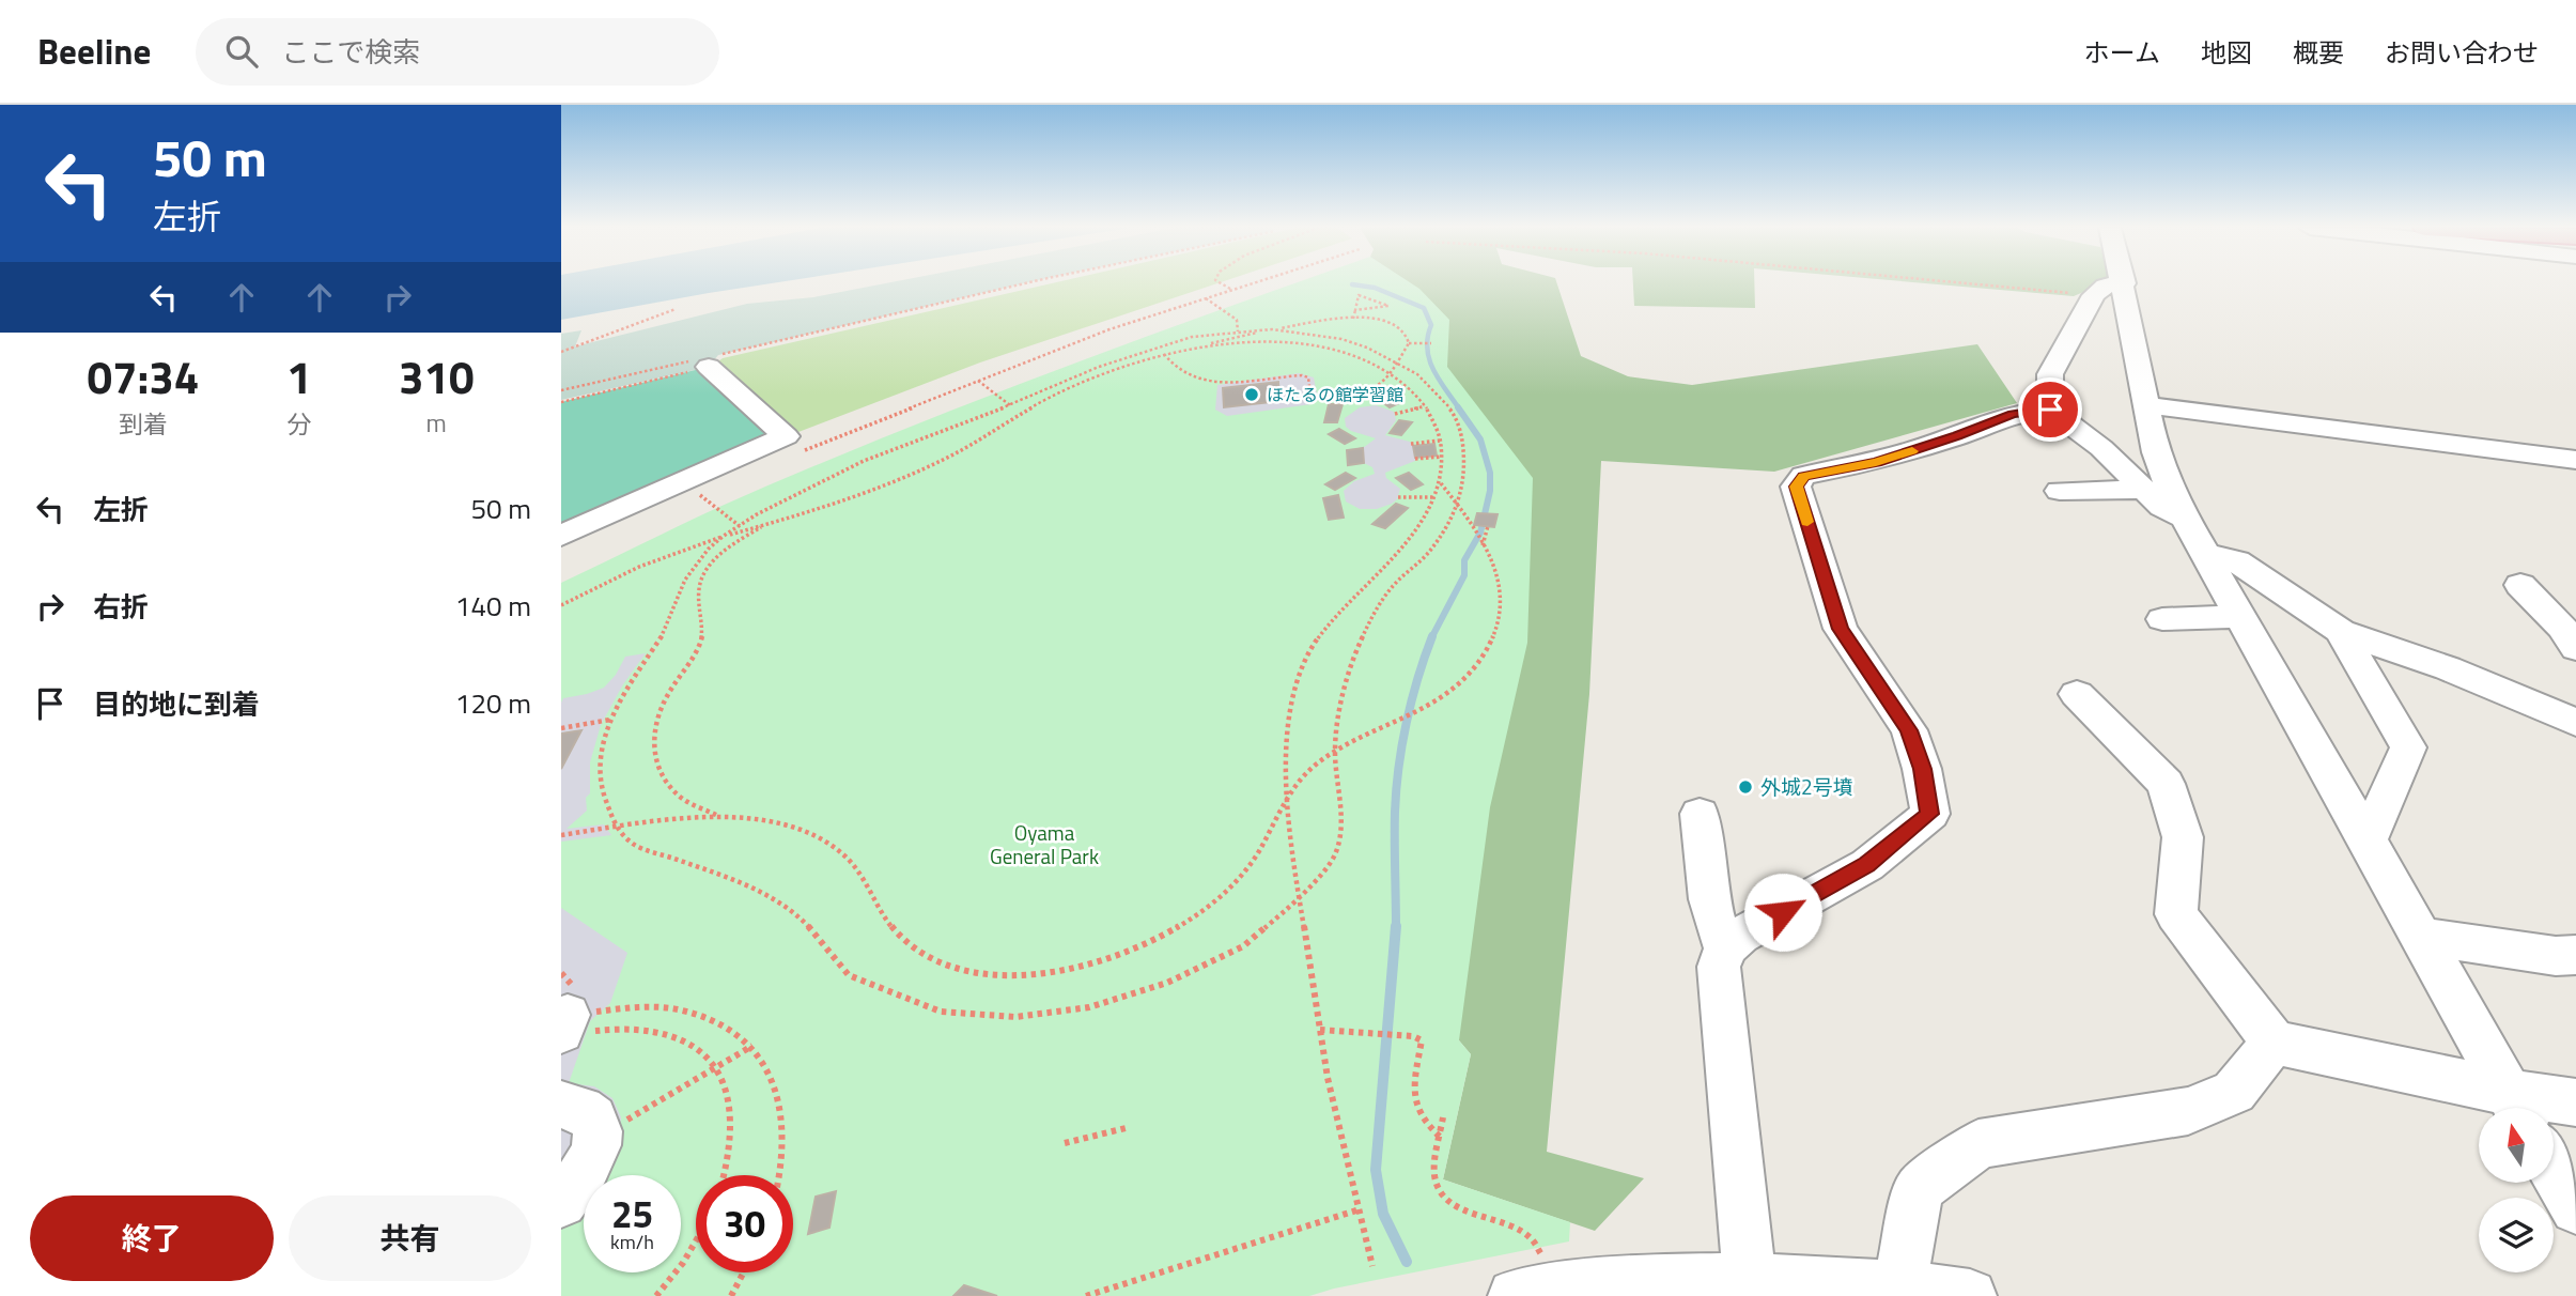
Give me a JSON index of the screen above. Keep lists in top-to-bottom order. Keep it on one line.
{"parks":["Oyama General Park"],"places":["ほたるの館学習館","外城2号墳"],"north":"top","page":{"header":"Beeline","search":"ここで検索","nav":["ホーム","地図","概要","お問い合わせ"],"turn":["50 m","左折"],"eta":["07:34","到着","1","分","310","m"],"list":[{"name":"左折","value":"50 m"},{"name":"右折","value":"140 m"},{"name":"目的地に到着","value":"120 m"}],"speed":"25 km/h","limit":"30","buttons":["終了","共有"]}}
